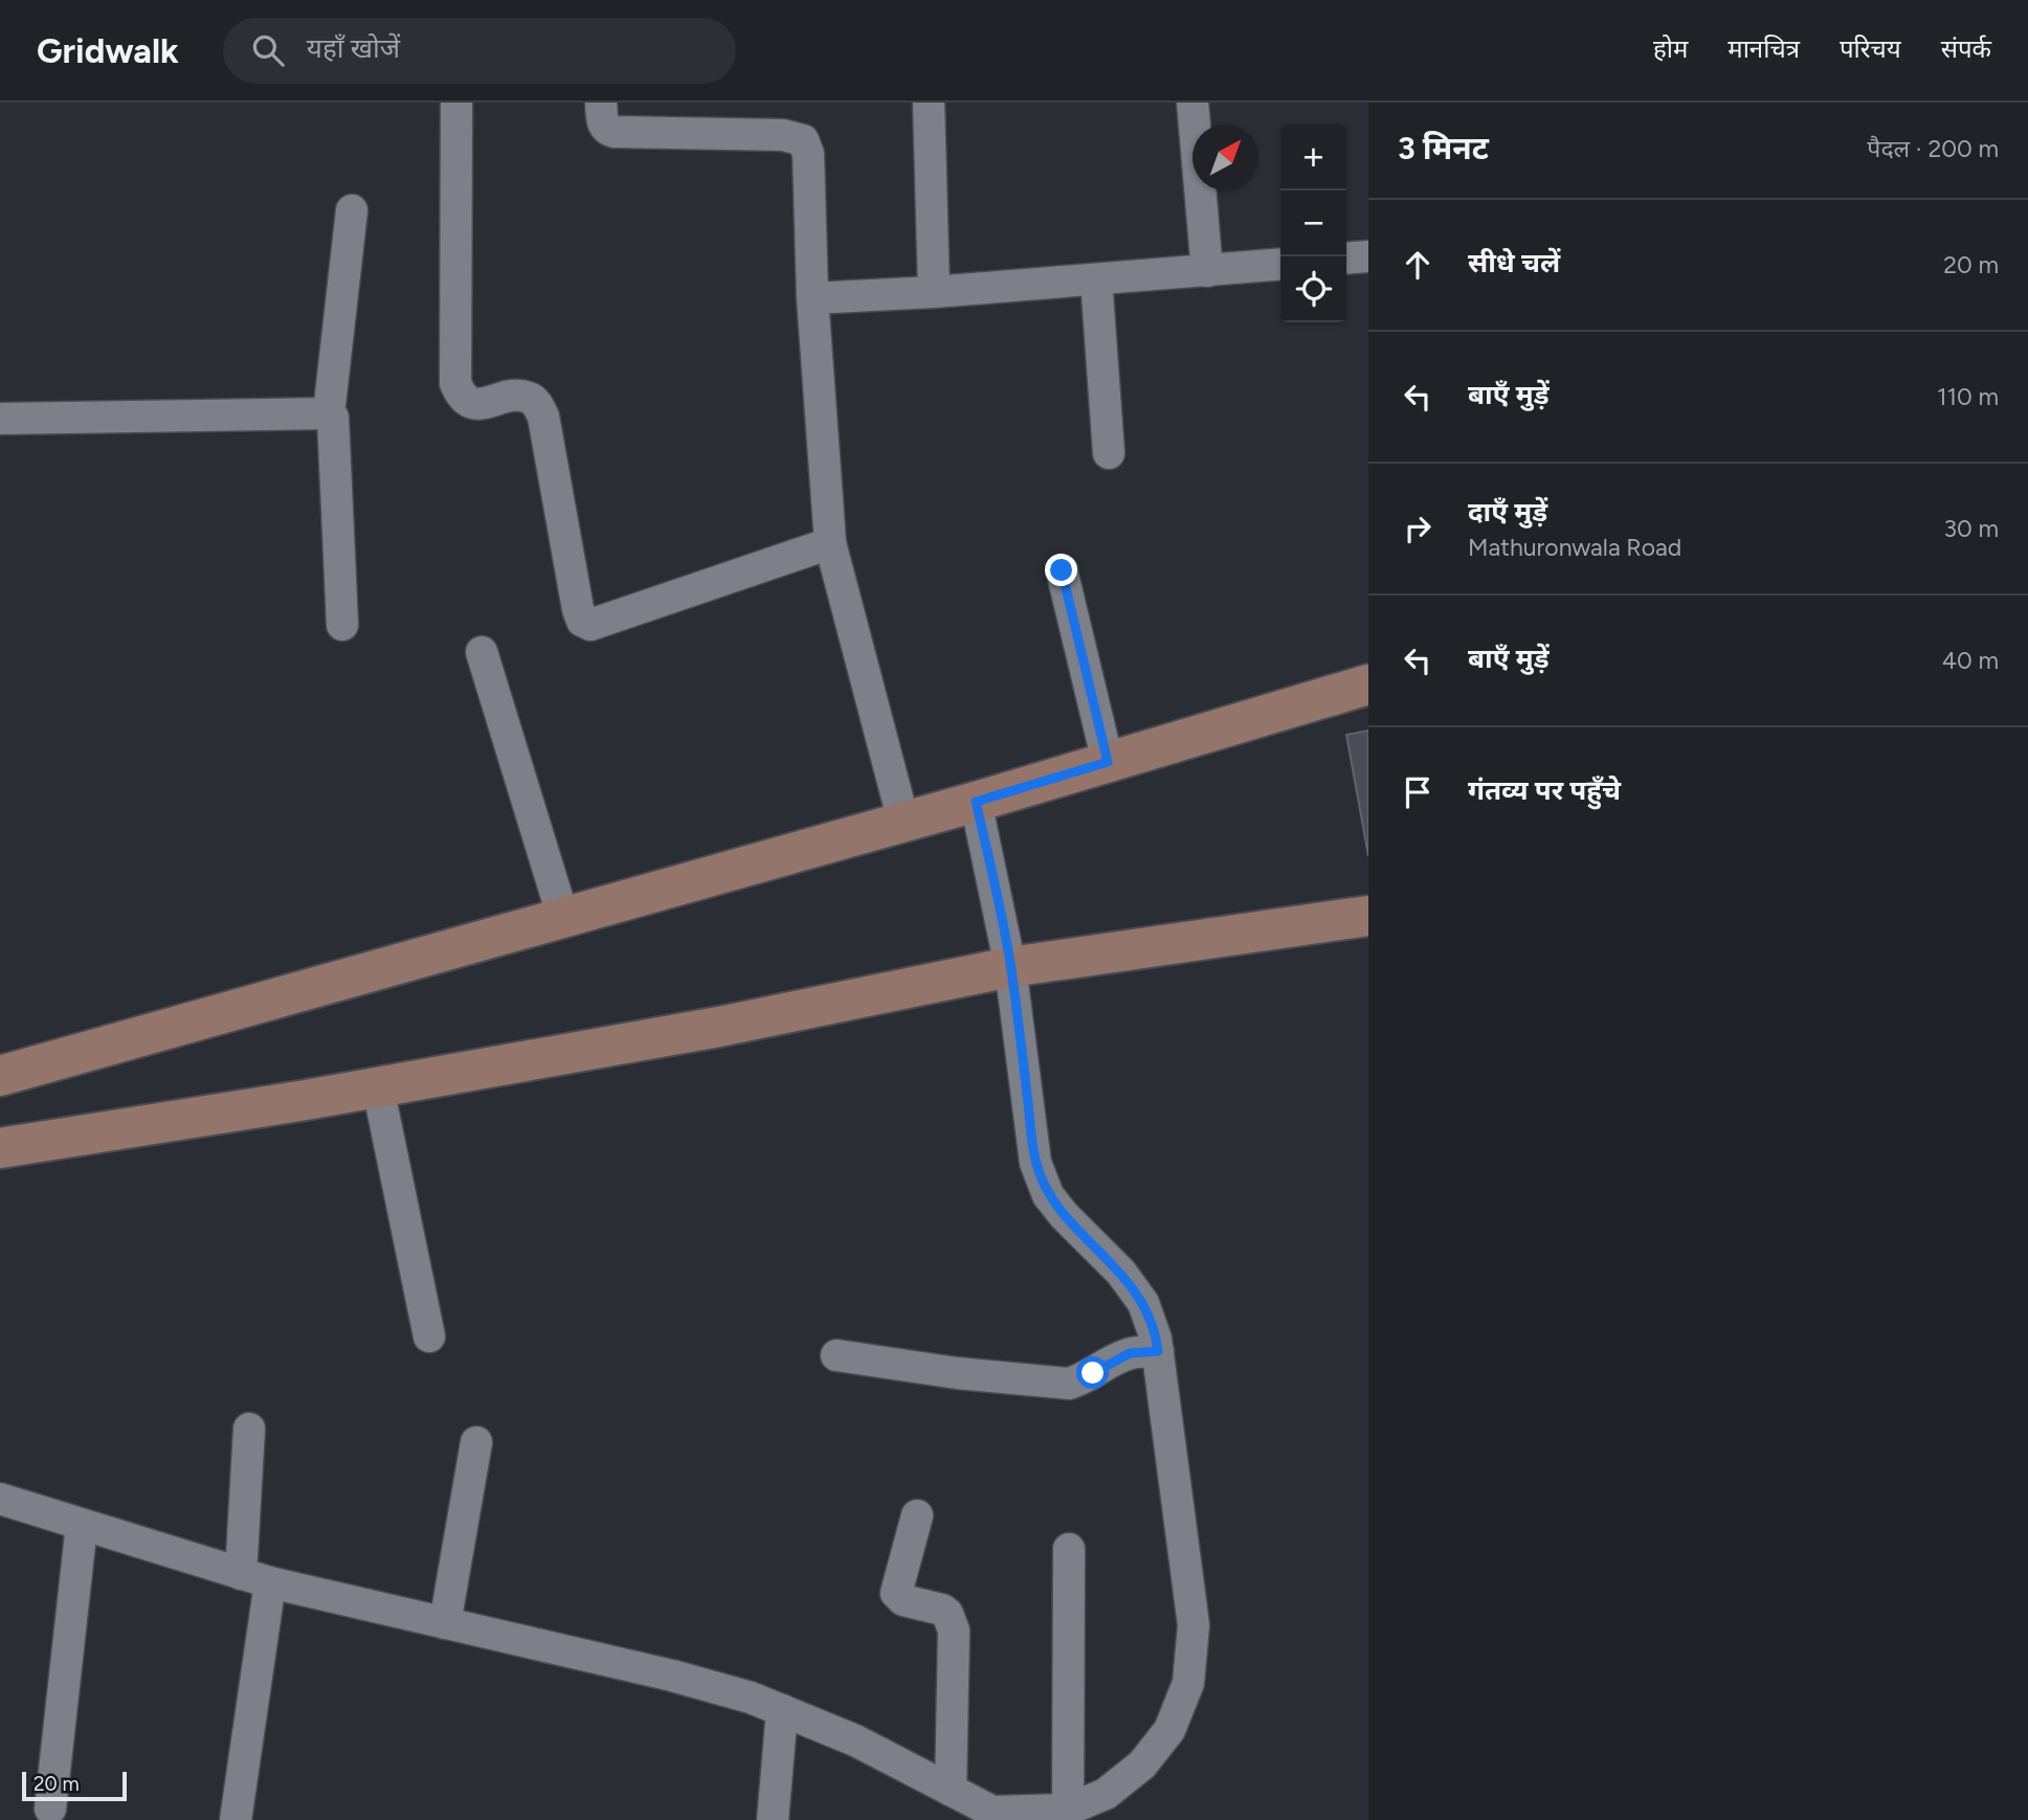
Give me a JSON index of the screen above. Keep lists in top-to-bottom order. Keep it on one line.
{"scale_bar":"20 m","north":"top right","page":{"header":"Gridwalk","search":"यहाँ खोजें","nav":["होम","मानचित्र","परिचय","संपर्क"],"heading":["3 मिनट","पैदल · 200 m"],"map_buttons":["+","−"],"list":[["सीधे चलें","20 m"],["बाएँ मुड़ें","110 m"],["दाएँ मुड़ें","Mathuronwala Road","30 m"],["बाएँ मुड़ें","40 m"],"गंतव्य पर पहुँचे"],"scale":"20 m"}}
